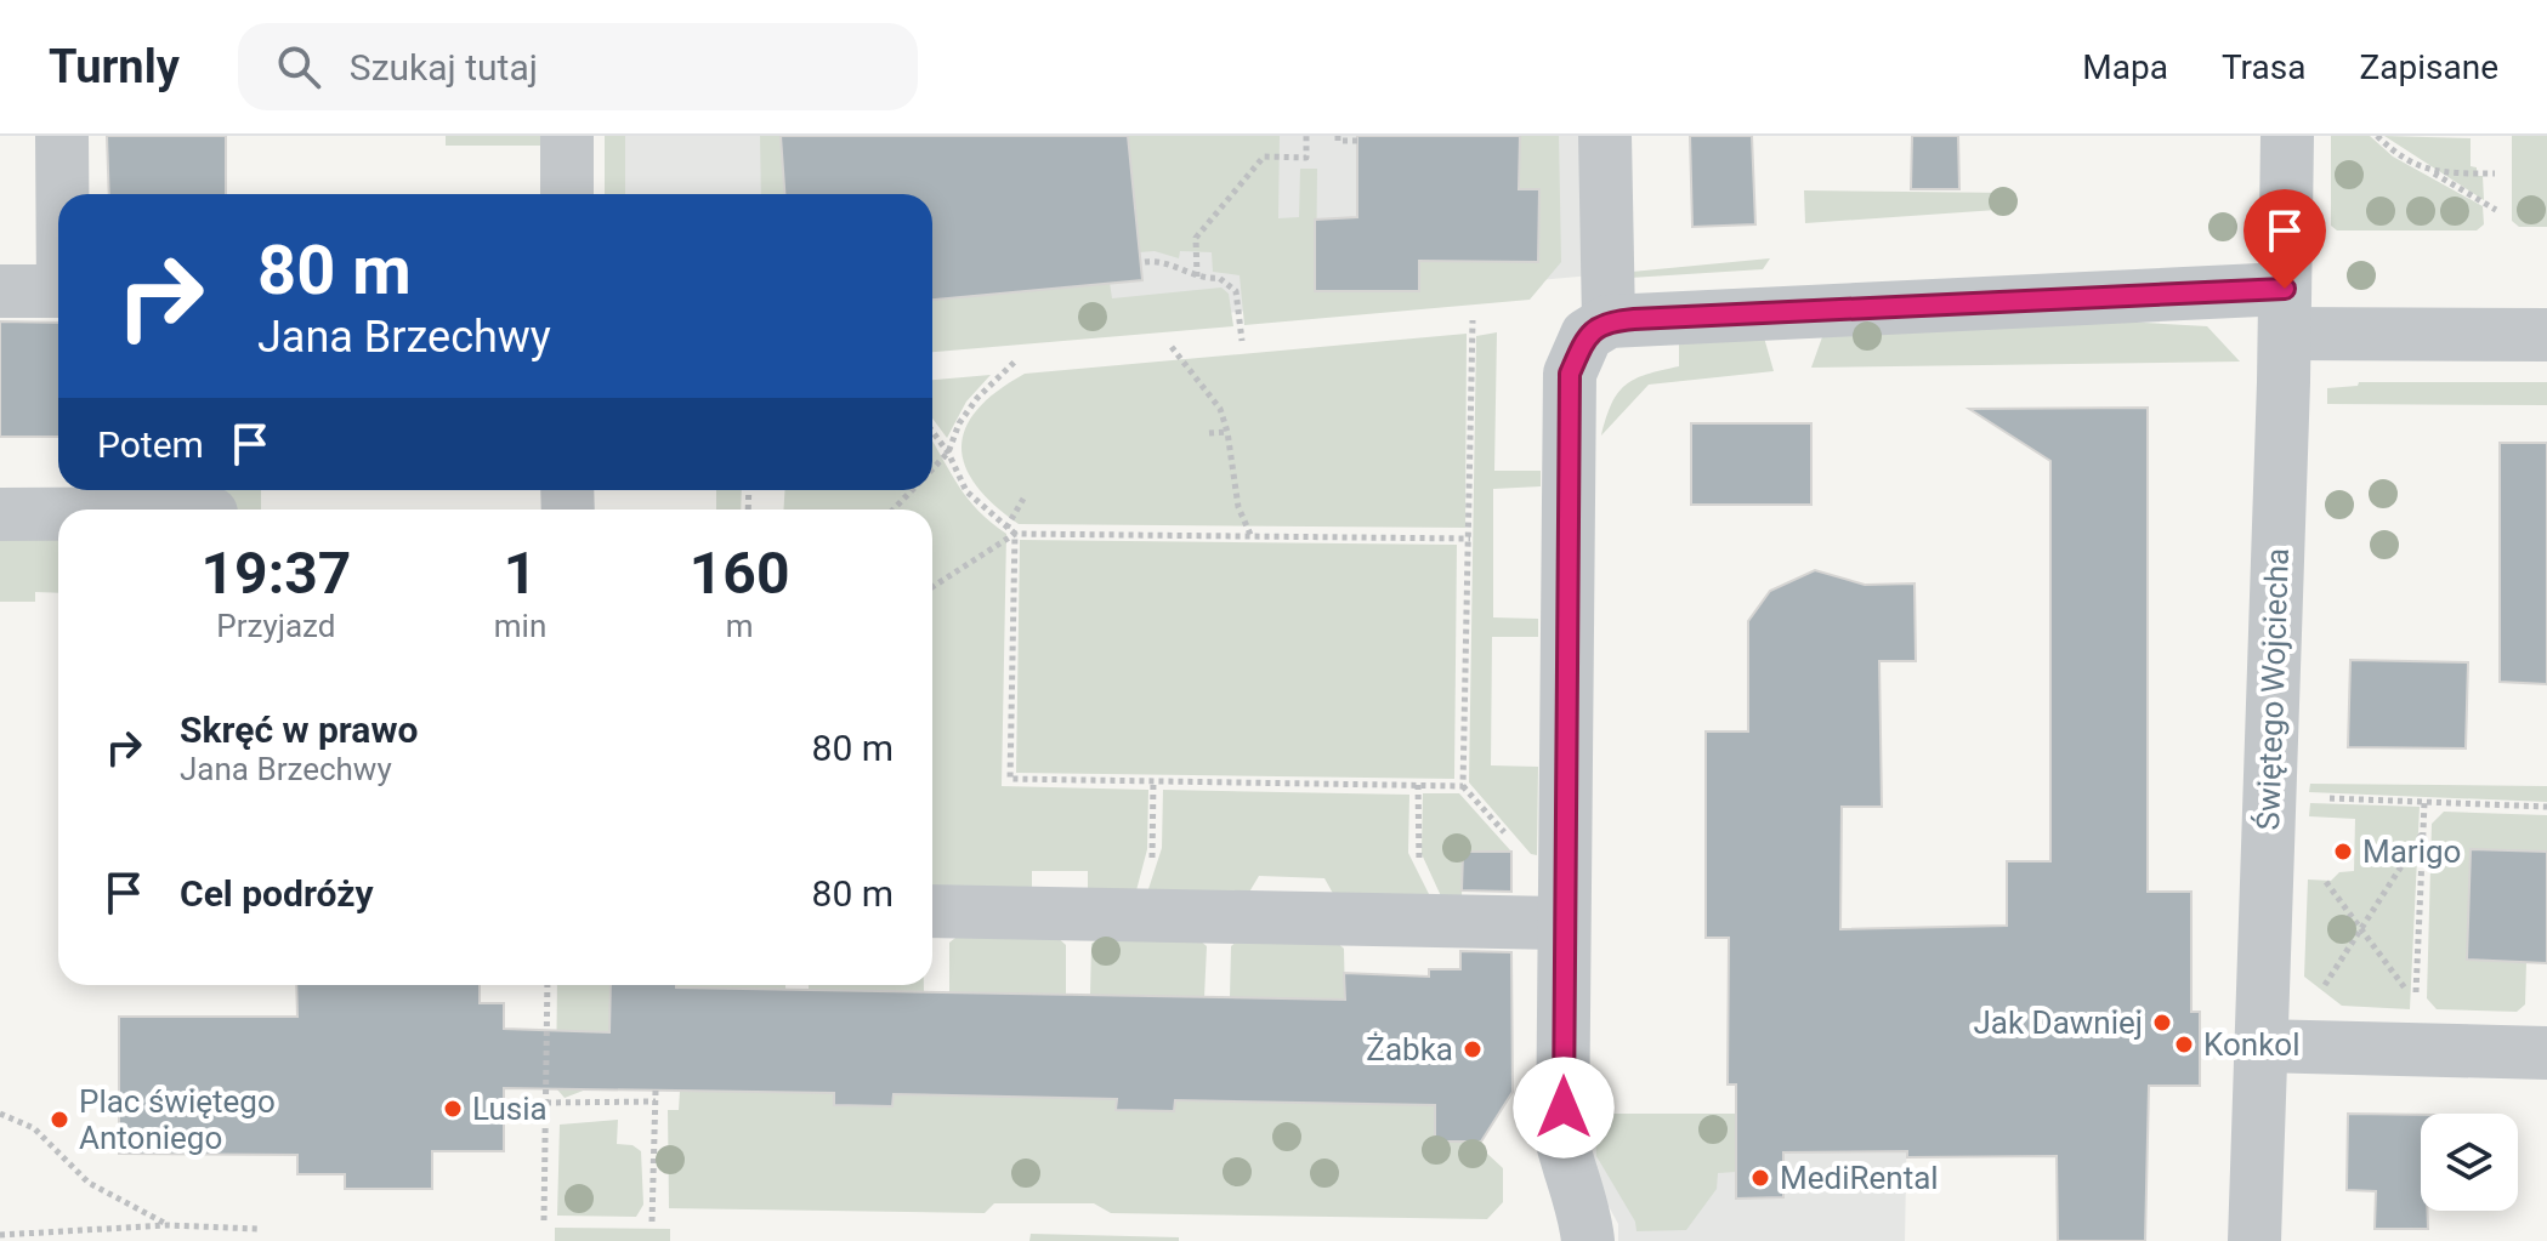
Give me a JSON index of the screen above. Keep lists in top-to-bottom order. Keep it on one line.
{"streets":{"street":["Świętego Wojciecha"]},"places":["Marigo","Jak Dawniej","Konkol","Żabka","Lusia","Plac świętego Antoniego","MediRental"],"page":{"header":"Turnly","search":"Szukaj tutaj","nav":["Mapa","Trasa","Zapisane"],"turn":["80 m","Jana Brzechwy"],"then":"Potem","eta":["19:37","Przyjazd","1","min","160","m"],"list":[{"name":"Skręć w prawo","note":"Jana Brzechwy","value":"80 m"},{"name":"Cel podróży","value":"80 m"}]}}
